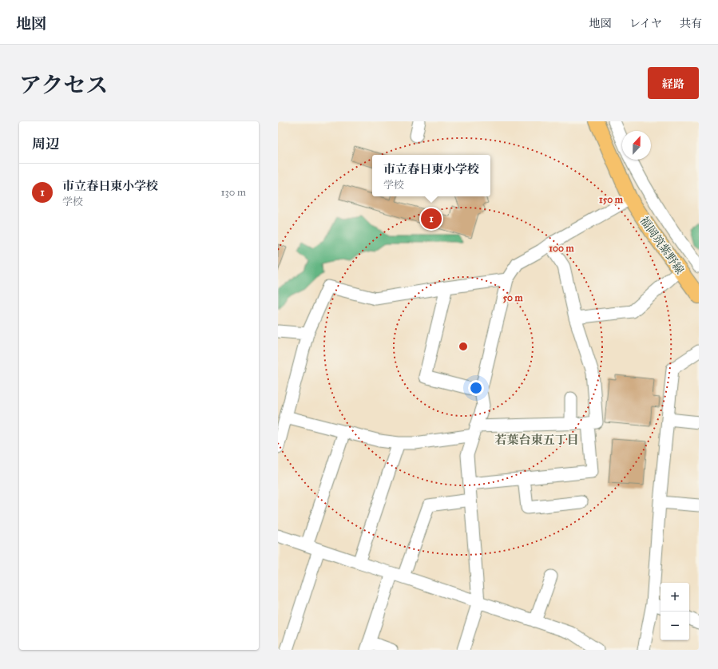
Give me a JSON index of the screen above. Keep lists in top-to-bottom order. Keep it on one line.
{"streets":{"main road":["福岡筑紫野線"]},"districts":["若葉台東五丁目"],"north":"top","page":{"header":"地図","nav":["地図","レイヤ","共有"],"title":"アクセス","buttons":"経路","heading":"周辺","popup":["市立春日東小学校","学校"],"list":[{"mark":"1","name":"市立春日東小学校","note":"学校","value":"130 m"}],"pins":"1","map_buttons":["+","−"]},"rings":["150 m","100 m","50 m"]}
